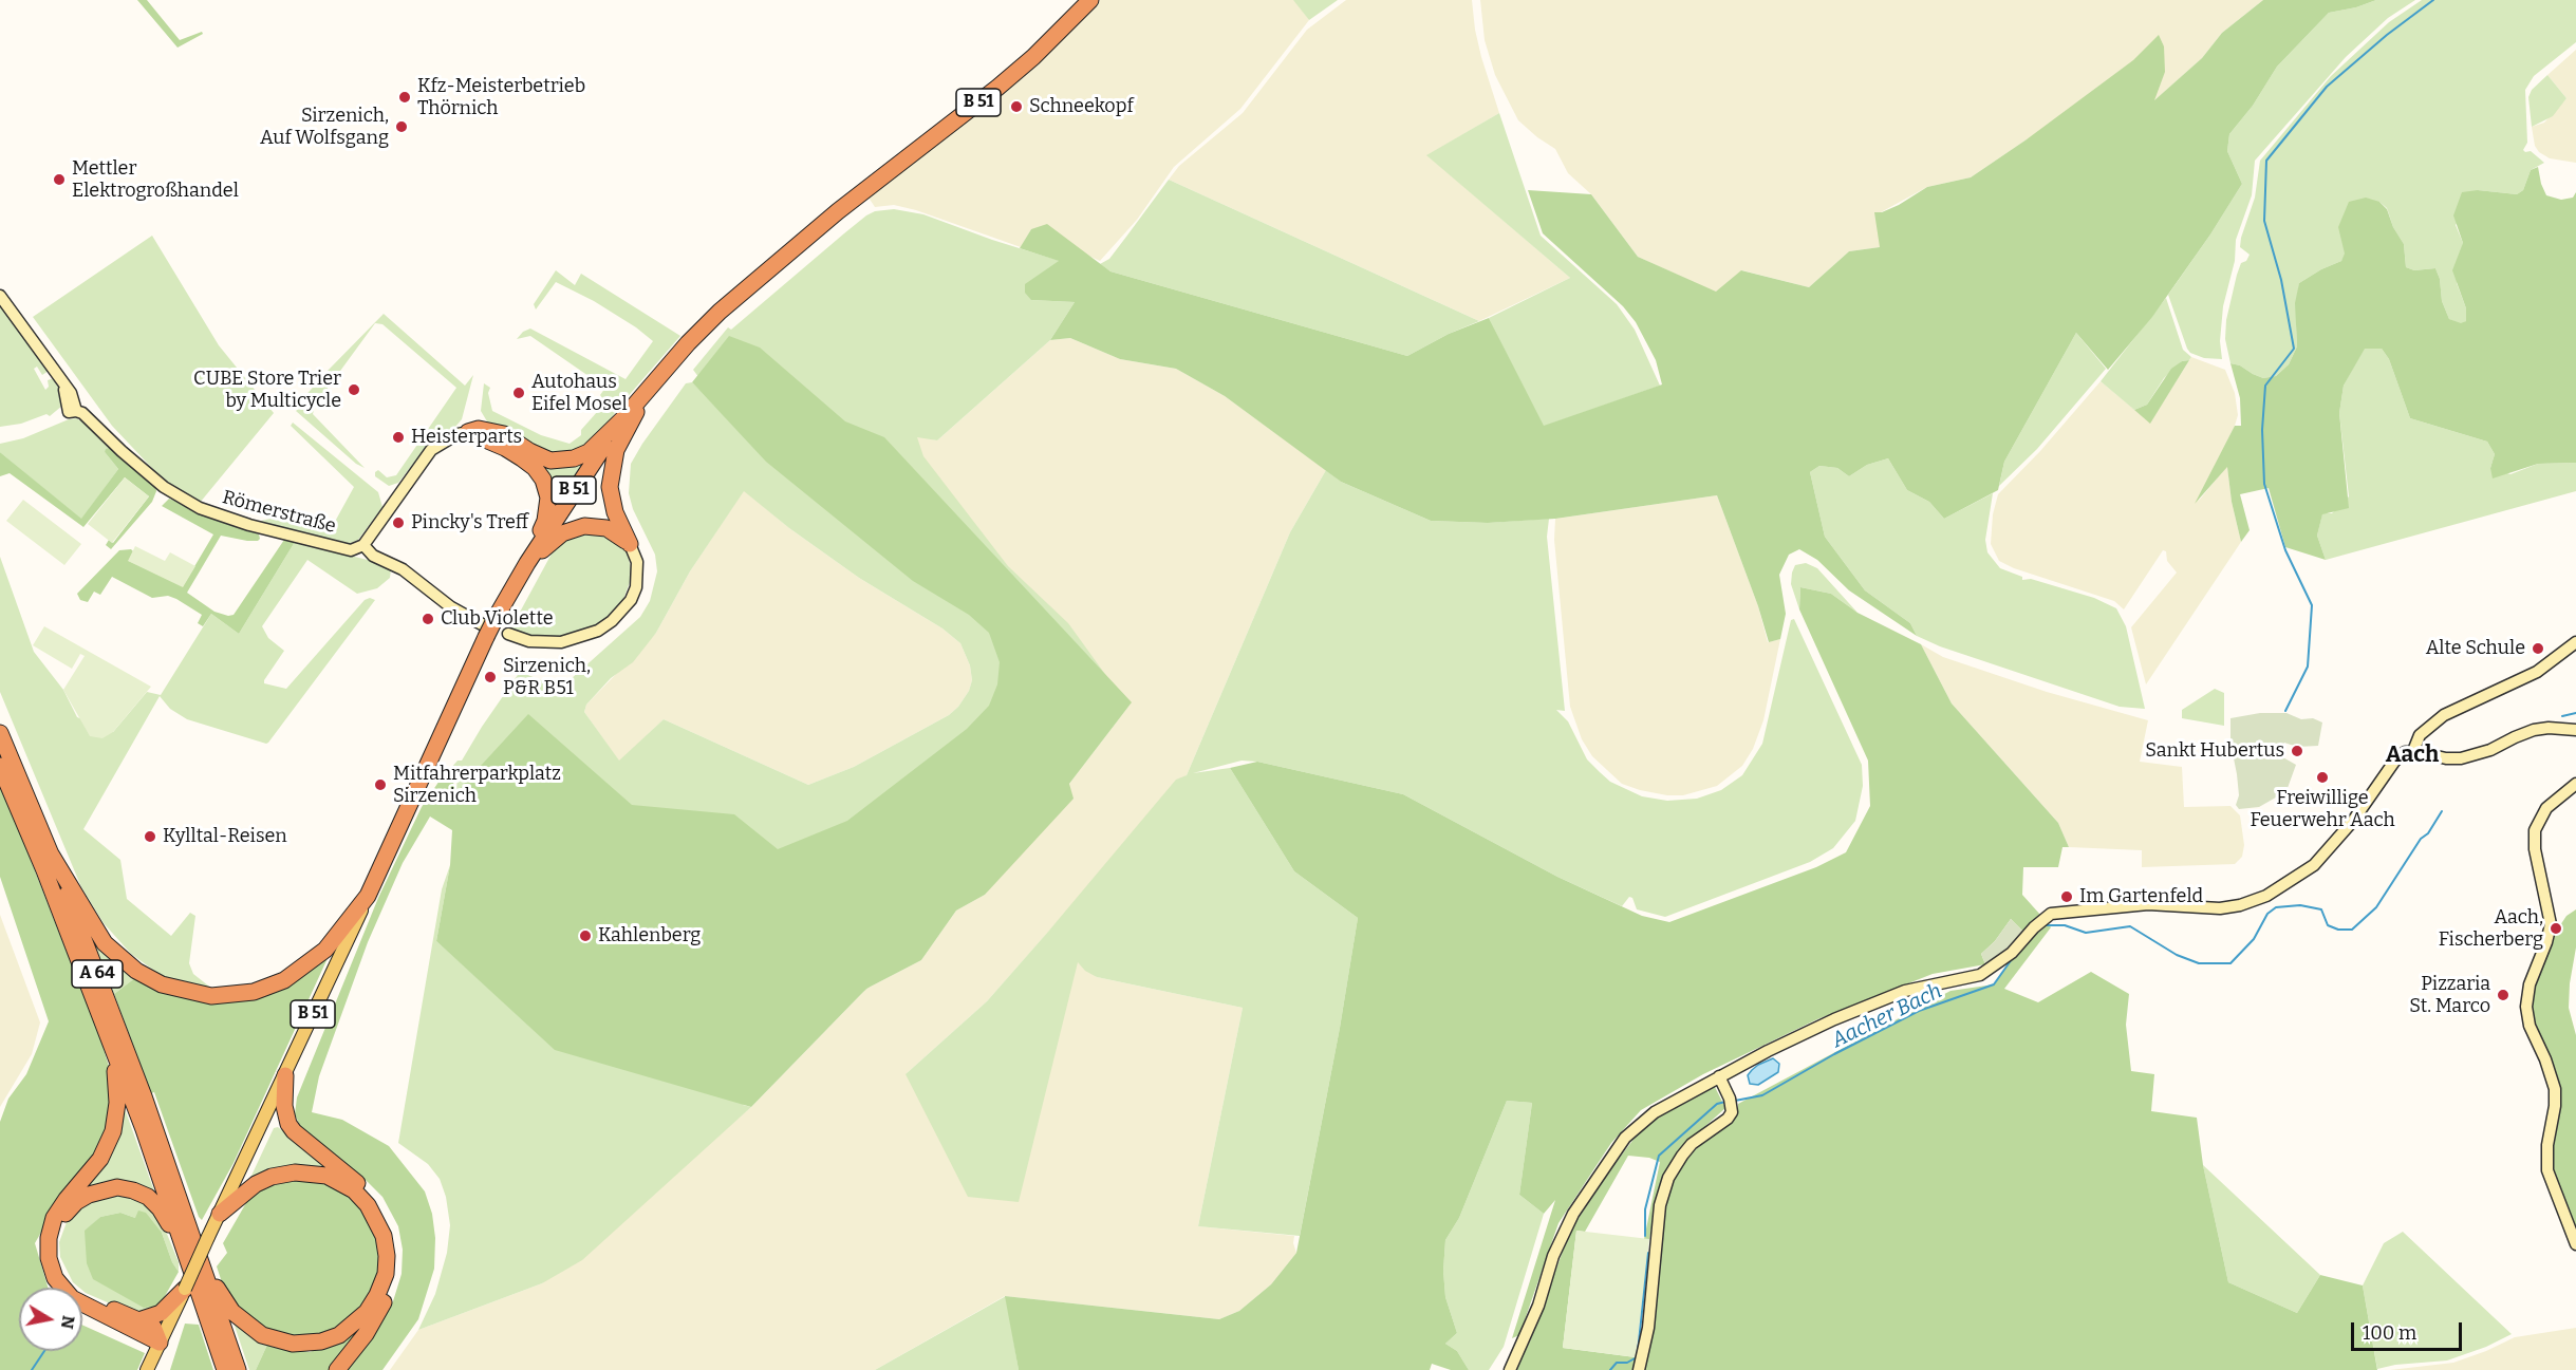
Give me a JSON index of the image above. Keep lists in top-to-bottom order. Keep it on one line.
{"streets":{"highway":["B 51","A 64"],"main road":["Römerstraße"]},"crossings":[["B 51","Römerstraße"],["B 51","A 64"]],"districts":["Aach"],"water":["Aacher Bach"],"places":["Kfz-Meisterbetrieb Thörnich","Schneekopf","Sirzenich, Auf Wolfsgang","Mettler Elektrogroßhandel","CUBE Store Trier by Multicycle","Autohaus Eifel Mosel","Heisterparts","Pincky's Treff","Club Violette","Alte Schule","Sirzenich, P&R B51","Sankt Hubertus","Freiwillige Feuerwehr Aach","Mitfahrerparkplatz Sirzenich","Kylltal-Reisen","Im Gartenfeld","Aach, Fischerberg","Kahlenberg","Pizzaria St. Marco"],"scale_bar":"100 m","north":"right"}
